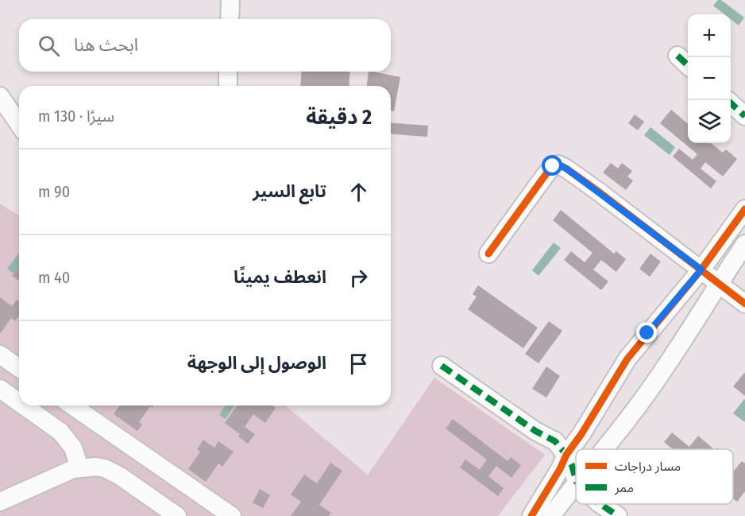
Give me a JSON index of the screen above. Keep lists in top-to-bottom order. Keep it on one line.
{"legend":["مسار دراجات","ممر"],"page":{"map_buttons":["+","−"],"search":"ابحث هنا","heading":["2 دقيقة","سيرًا · 130 m"],"list":[["تابع السير","90 m"],["انعطف يمينًا","40 m"],"الوصول إلى الوجهة"]}}
